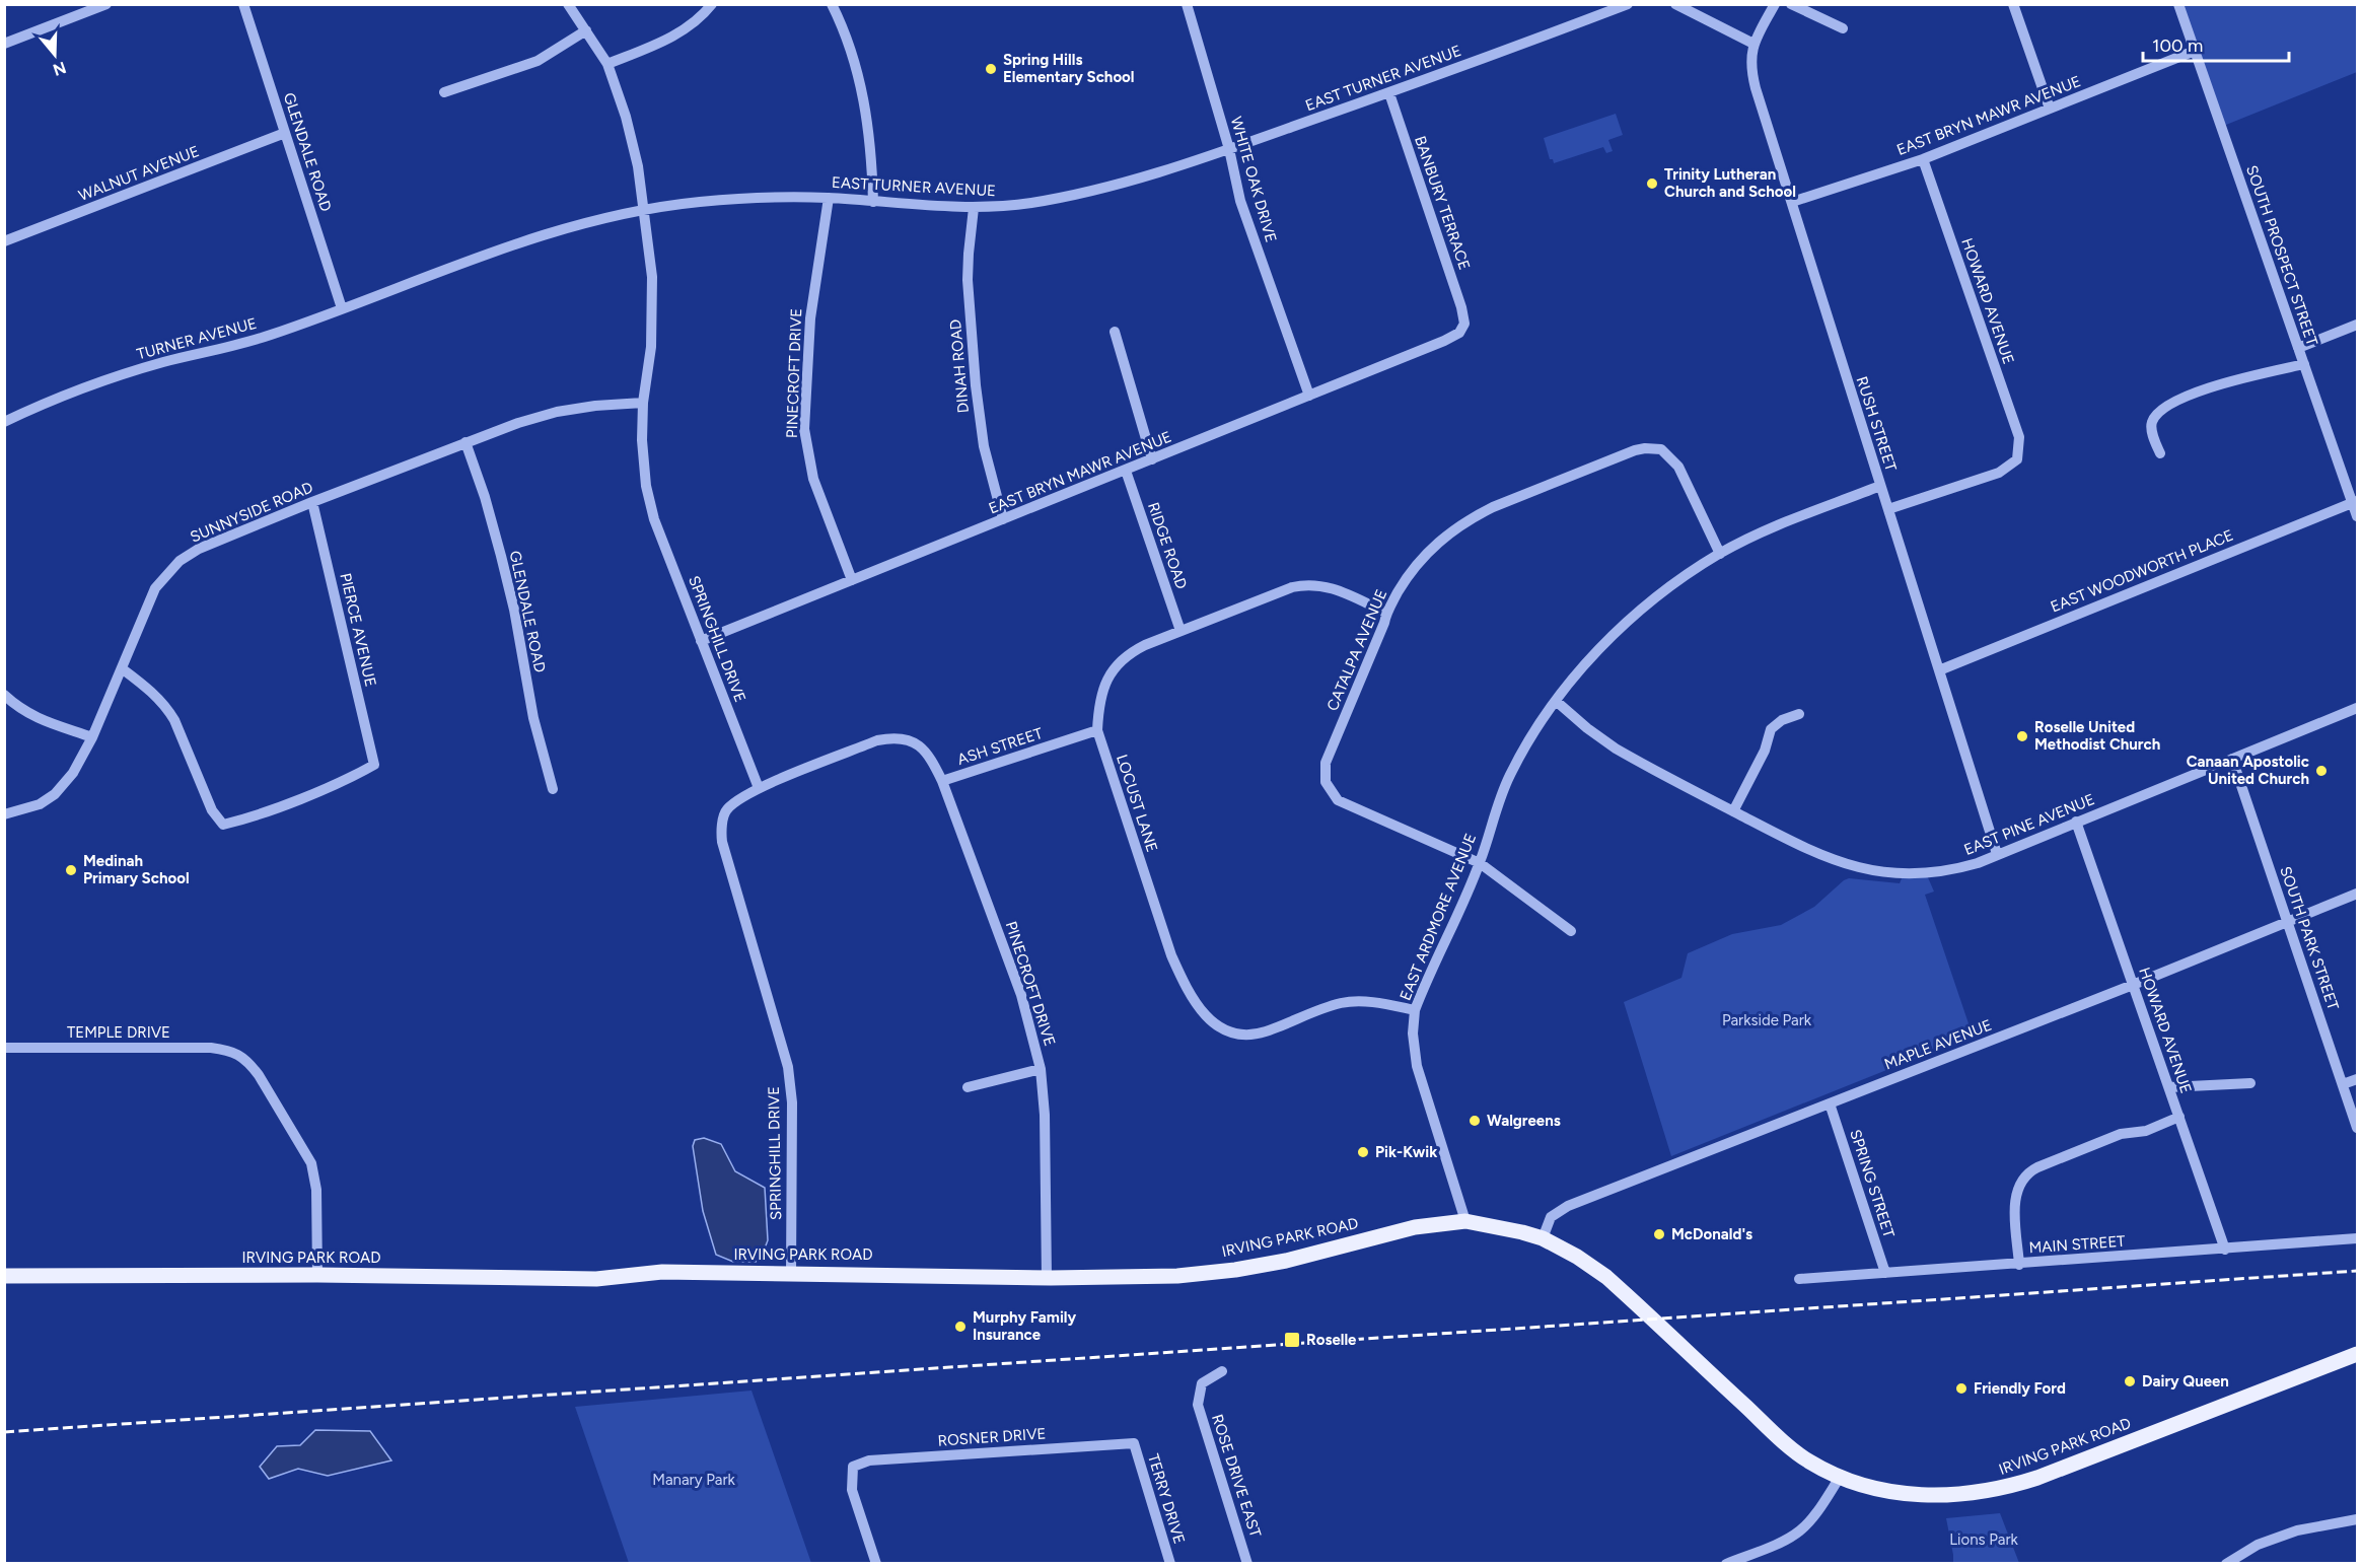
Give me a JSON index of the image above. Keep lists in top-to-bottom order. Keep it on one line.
{"streets":{"main road":["IRVING PARK ROAD"],"street":["EAST TURNER AVENUE","EAST BRYN MAWR AVENUE","GLENDALE ROAD","WALNUT AVENUE","WHITE OAK DRIVE","BANBURY TERRACE","SOUTH PROSPECT STREET","HOWARD AVENUE","TURNER AVENUE","DINAH ROAD","PINECROFT DRIVE","RUSH STREET","SUNNYSIDE ROAD","RIDGE ROAD","EAST WOODWORTH PLACE","PIERCE AVENUE","SPRINGHILL DRIVE","CATALPA AVENUE","ASH STREET","LOCUST LANE","EAST PINE AVENUE","EAST ARDMORE AVENUE","SOUTH PARK STREET","TEMPLE DRIVE","MAPLE AVENUE","SPRING STREET","MAIN STREET","ROSNER DRIVE","ROSE DRIVE EAST","TERRY DRIVE"]},"crossings":[["EAST TURNER AVENUE","WHITE OAK DRIVE"],["EAST TURNER AVENUE","BANBURY TERRACE"],["EAST TURNER AVENUE","TURNER AVENUE"],["EAST TURNER AVENUE","DINAH ROAD"],["EAST TURNER AVENUE","PINECROFT DRIVE"],["EAST TURNER AVENUE","SPRINGHILL DRIVE"],["EAST BRYN MAWR AVENUE","WHITE OAK DRIVE"],["EAST BRYN MAWR AVENUE","BANBURY TERRACE"],["EAST BRYN MAWR AVENUE","SOUTH PROSPECT STREET"],["EAST BRYN MAWR AVENUE","HOWARD AVENUE"],["EAST BRYN MAWR AVENUE","DINAH ROAD"],["EAST BRYN MAWR AVENUE","PINECROFT DRIVE"],["EAST BRYN MAWR AVENUE","RUSH STREET"],["EAST BRYN MAWR AVENUE","RIDGE ROAD"],["EAST BRYN MAWR AVENUE","SPRINGHILL DRIVE"],["GLENDALE ROAD","WALNUT AVENUE"],["GLENDALE ROAD","TURNER AVENUE"],["GLENDALE ROAD","SUNNYSIDE ROAD"],["SOUTH PROSPECT STREET","EAST WOODWORTH PLACE"],["HOWARD AVENUE","RUSH STREET"],["HOWARD AVENUE","EAST PINE AVENUE"],["HOWARD AVENUE","MAPLE AVENUE"],["HOWARD AVENUE","MAIN STREET"],["PINECROFT DRIVE","ASH STREET"],["PINECROFT DRIVE","IRVING PARK ROAD"],["RUSH STREET","EAST WOODWORTH PLACE"],["RUSH STREET","EAST PINE AVENUE"],["RUSH STREET","EAST ARDMORE AVENUE"],["SUNNYSIDE ROAD","PIERCE AVENUE"],["SUNNYSIDE ROAD","SPRINGHILL DRIVE"],["RIDGE ROAD","LOCUST LANE"],["SPRINGHILL DRIVE","ASH STREET"],["SPRINGHILL DRIVE","IRVING PARK ROAD"],["CATALPA AVENUE","LOCUST LANE"],["CATALPA AVENUE","EAST ARDMORE AVENUE"],["ASH STREET","LOCUST LANE"],["LOCUST LANE","EAST ARDMORE AVENUE"],["EAST PINE AVENUE","EAST ARDMORE AVENUE"],["EAST PINE AVENUE","SOUTH PARK STREET"],["EAST ARDMORE AVENUE","IRVING PARK ROAD"],["SOUTH PARK STREET","MAPLE AVENUE"],["TEMPLE DRIVE","IRVING PARK ROAD"],["MAPLE AVENUE","SPRING STREET"],["MAPLE AVENUE","IRVING PARK ROAD"],["SPRING STREET","MAIN STREET"],["ROSNER DRIVE","TERRY DRIVE"]],"parks":["Parkside Park","Manary Park","Lions Park"],"places":{"other":["Spring Hills Elementary School","Trinity Lutheran Church and School","Roselle United Methodist Church","Canaan Apostolic United Church","Medinah Primary School","Walgreens","Pik-Kwik","McDonald's","Murphy Family Insurance","Dairy Queen","Friendly Ford"],"transit":["Roselle"]},"scale_bar":"100 m","north":"bottom"}
